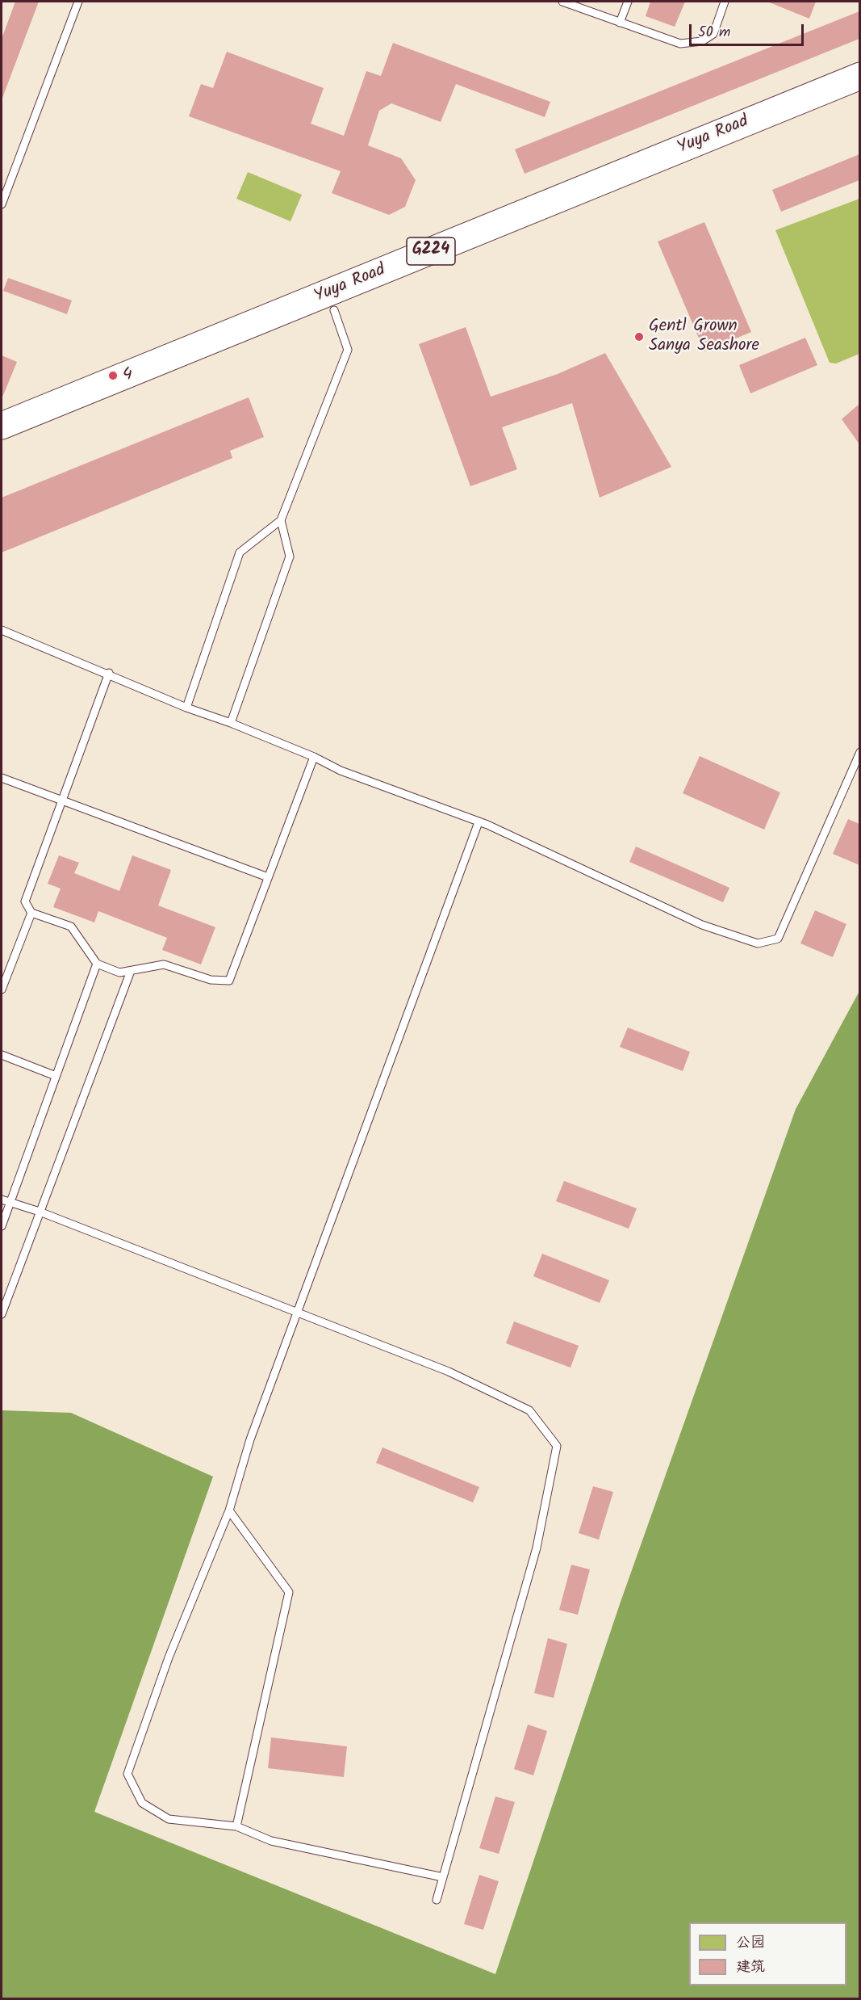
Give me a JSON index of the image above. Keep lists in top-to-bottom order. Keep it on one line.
{"streets":{"highway":["Yuya Road","G224"]},"places":["Gentl Grown Sanya Seashore","4"],"legend":["公园","建筑"],"scale_bar":"50 m"}
